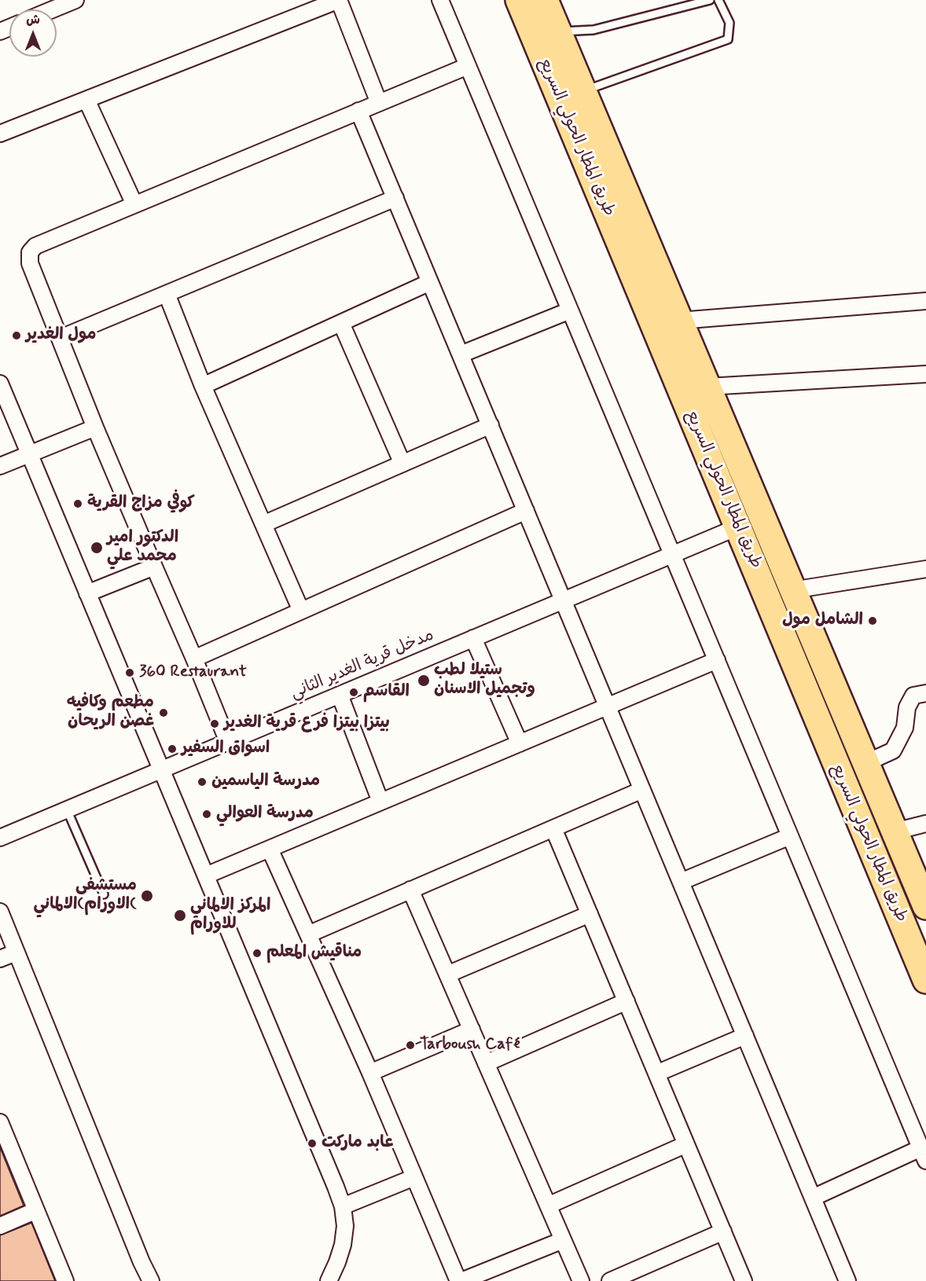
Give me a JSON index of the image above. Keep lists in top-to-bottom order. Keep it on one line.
{"streets":{"highway":["طريق المطار الحولي السريع"],"street":["مدخل قرية الغدير الثاني"]},"crossings":[["طريق المطار الحولي السريع","مدخل قرية الغدير الثاني"]],"places":["مول الغدير","كوفي مزاج القرية","الدكتور امير محمد علي","الشامل مول","360 Restaurant","ستيلا لطب وتجميل الاسنان","القاسم","مطعم وكافيه غصن الريحان","بيتزا بيتزا فرع قرية الغدير","اسواق السفير","مدرسة الياسمين","مدرسة العوالي","مستشفى الاورام)الالماني(","المركز الالماني للاورام","مناقيش المعلم","Tarboush Café","عابد ماركت"],"north":"top"}
